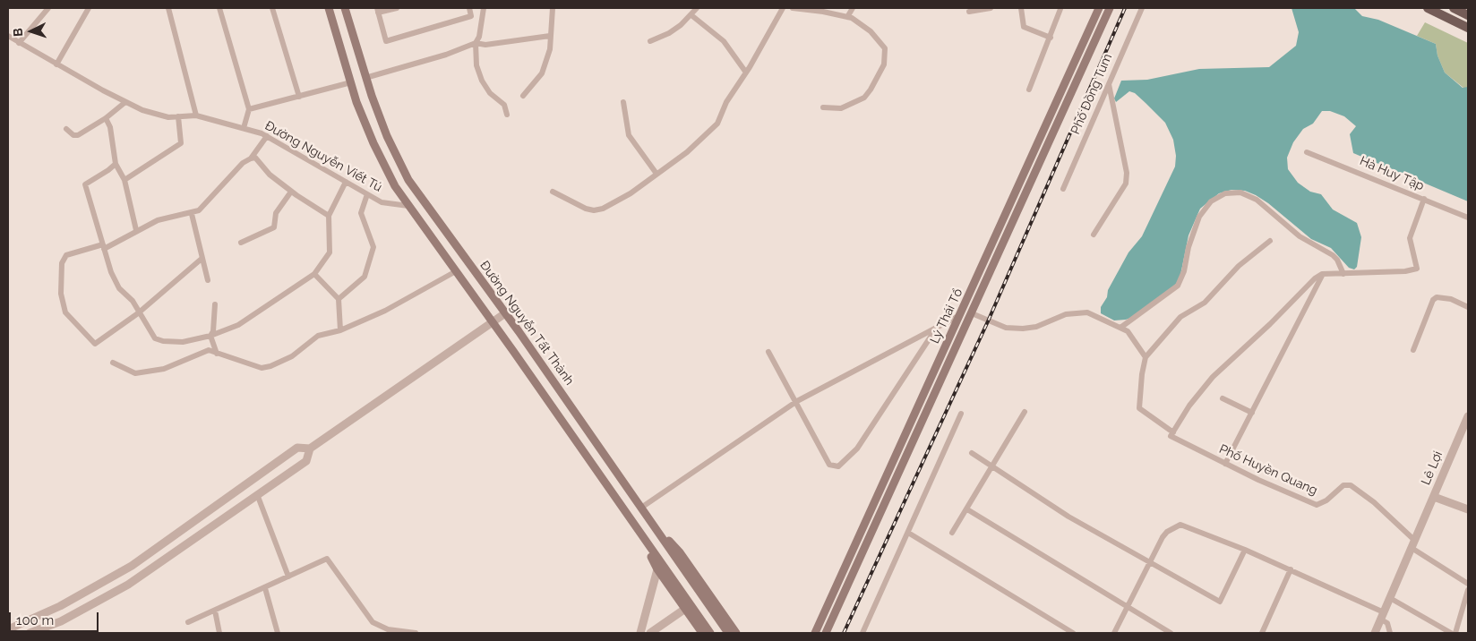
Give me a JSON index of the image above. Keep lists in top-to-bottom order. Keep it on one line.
{"streets":{"main road":["Lý Thái Tổ","Đường Nguyễn Tất Thành"],"street":["Phố Đồng Tum","Đường Nguyễn Viết Tú","Hà Huy Tập","Lê Lợi","Phố Huyền Quang"]},"scale_bar":"100 m","north":"left"}
